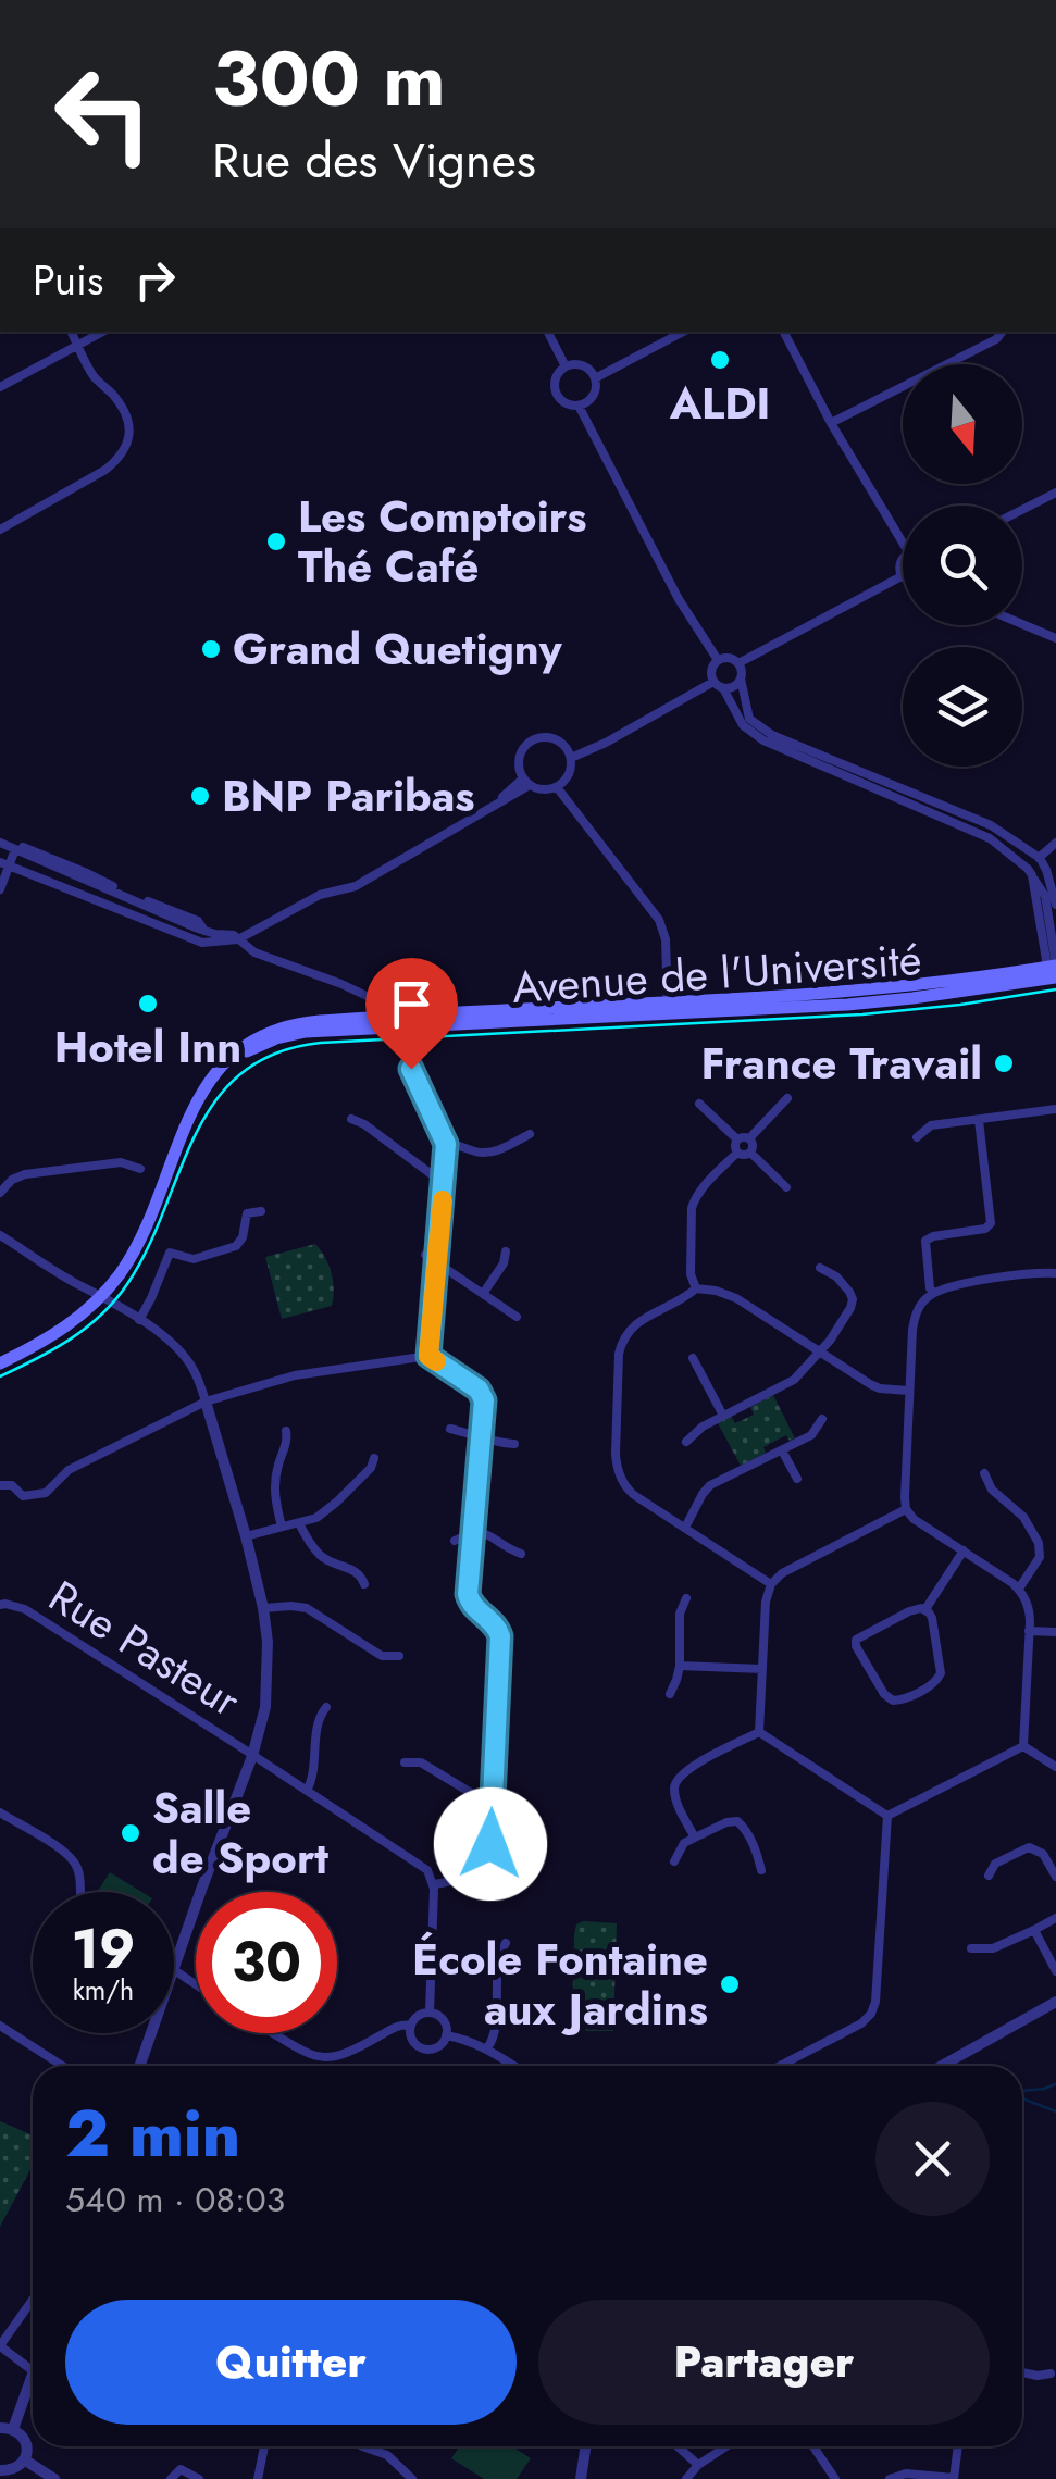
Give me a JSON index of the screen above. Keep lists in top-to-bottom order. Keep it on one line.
{"streets":{"main road":["Avenue de l'Université"],"street":["Rue Pasteur"]},"places":["ALDI","Les Comptoirs Thé Café","Grand Quetigny","BNP Paribas","Hotel Inn","France Travail","Salle de Sport","École Fontaine aux Jardins"],"north":"bottom","page":{"turn":["300 m","Rue des Vignes"],"then":"Puis","speed":"19 km/h","limit":"30","heading":["2 min","540 m · 08:03"],"buttons":["Quitter","Partager"]}}
